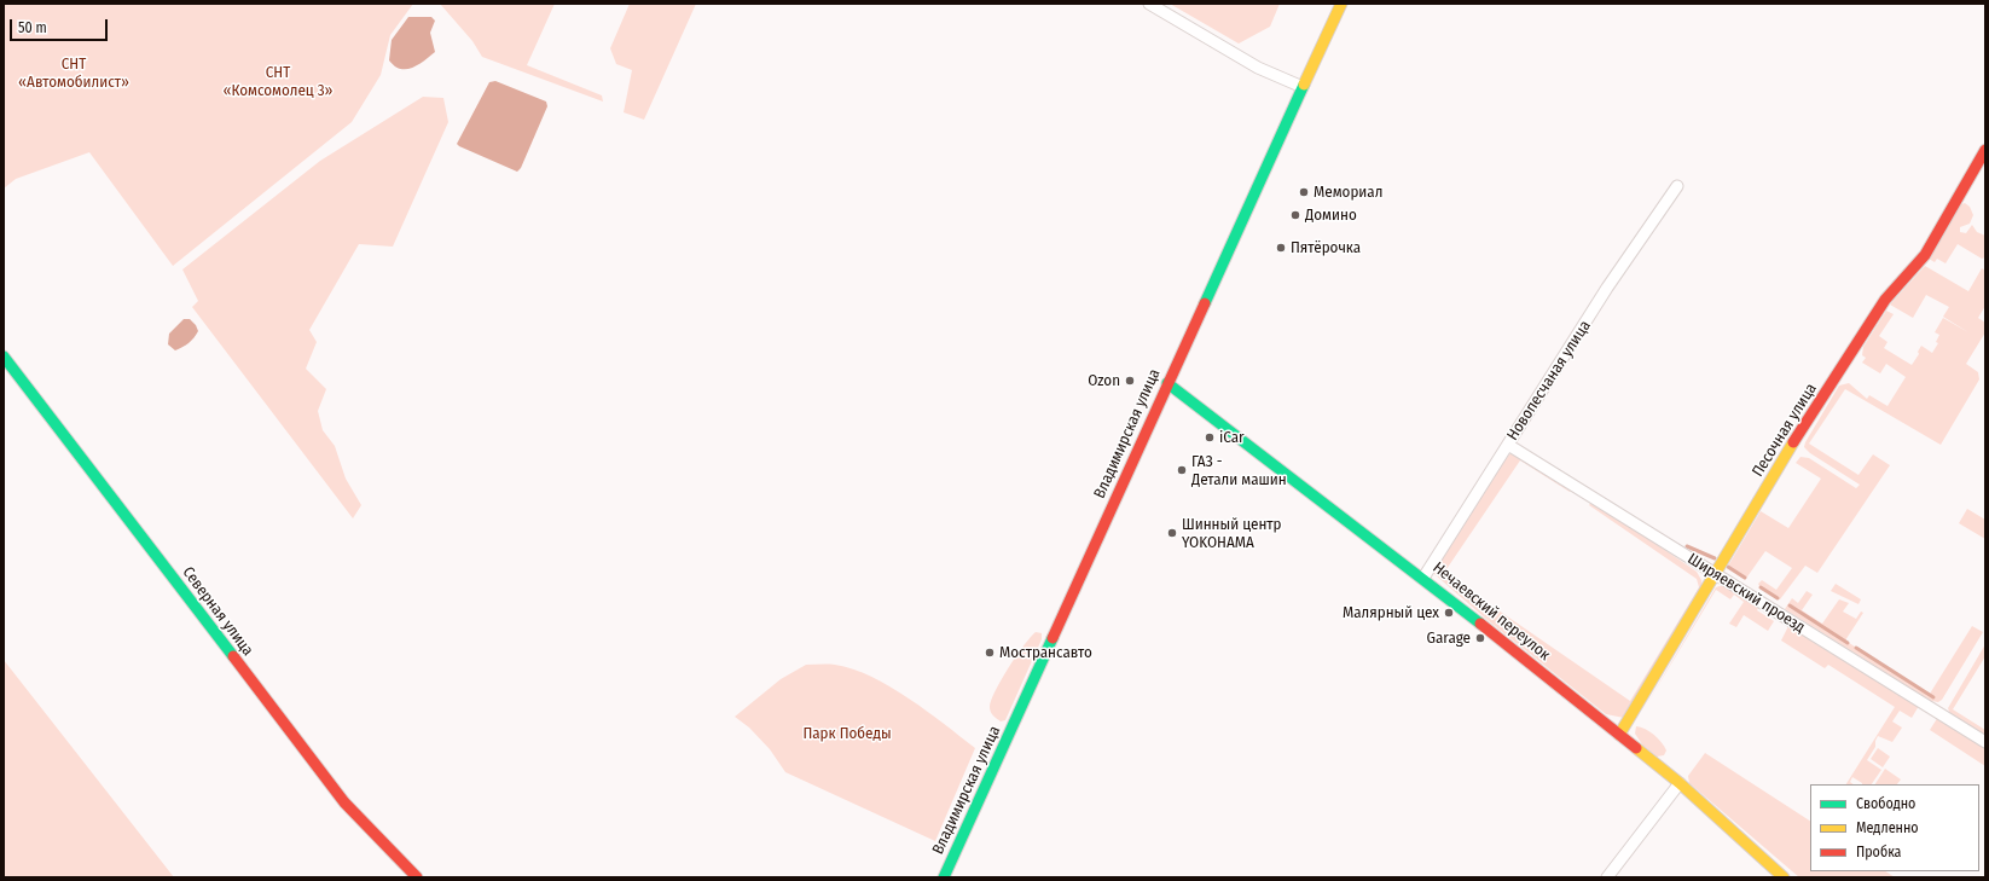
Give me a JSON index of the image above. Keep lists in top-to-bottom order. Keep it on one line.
{"streets":{"street":["Новопесчаная улица","Песочная улица","Владимирская улица","Ширяевский проезд","Северная улица","Нечаевский переулок"]},"crossings":[["Новопесчаная улица","Ширяевский проезд"],["Новопесчаная улица","Нечаевский переулок"],["Песочная улица","Ширяевский проезд"],["Песочная улица","Нечаевский переулок"],["Владимирская улица","Нечаевский переулок"]],"parks":["СНТ «Автомобилист»","СНТ «Комсомолец 3»","Парк Победы"],"places":["Мемориал","Домино","Пятёрочка","Ozon","iCar","ГАЗ - Детали машин","Шинный центр YOKOHAMA","Малярный цех","Garage","Мострансавто"],"legend":["Свободно","Медленно","Пробка"],"scale_bar":"50 m"}
